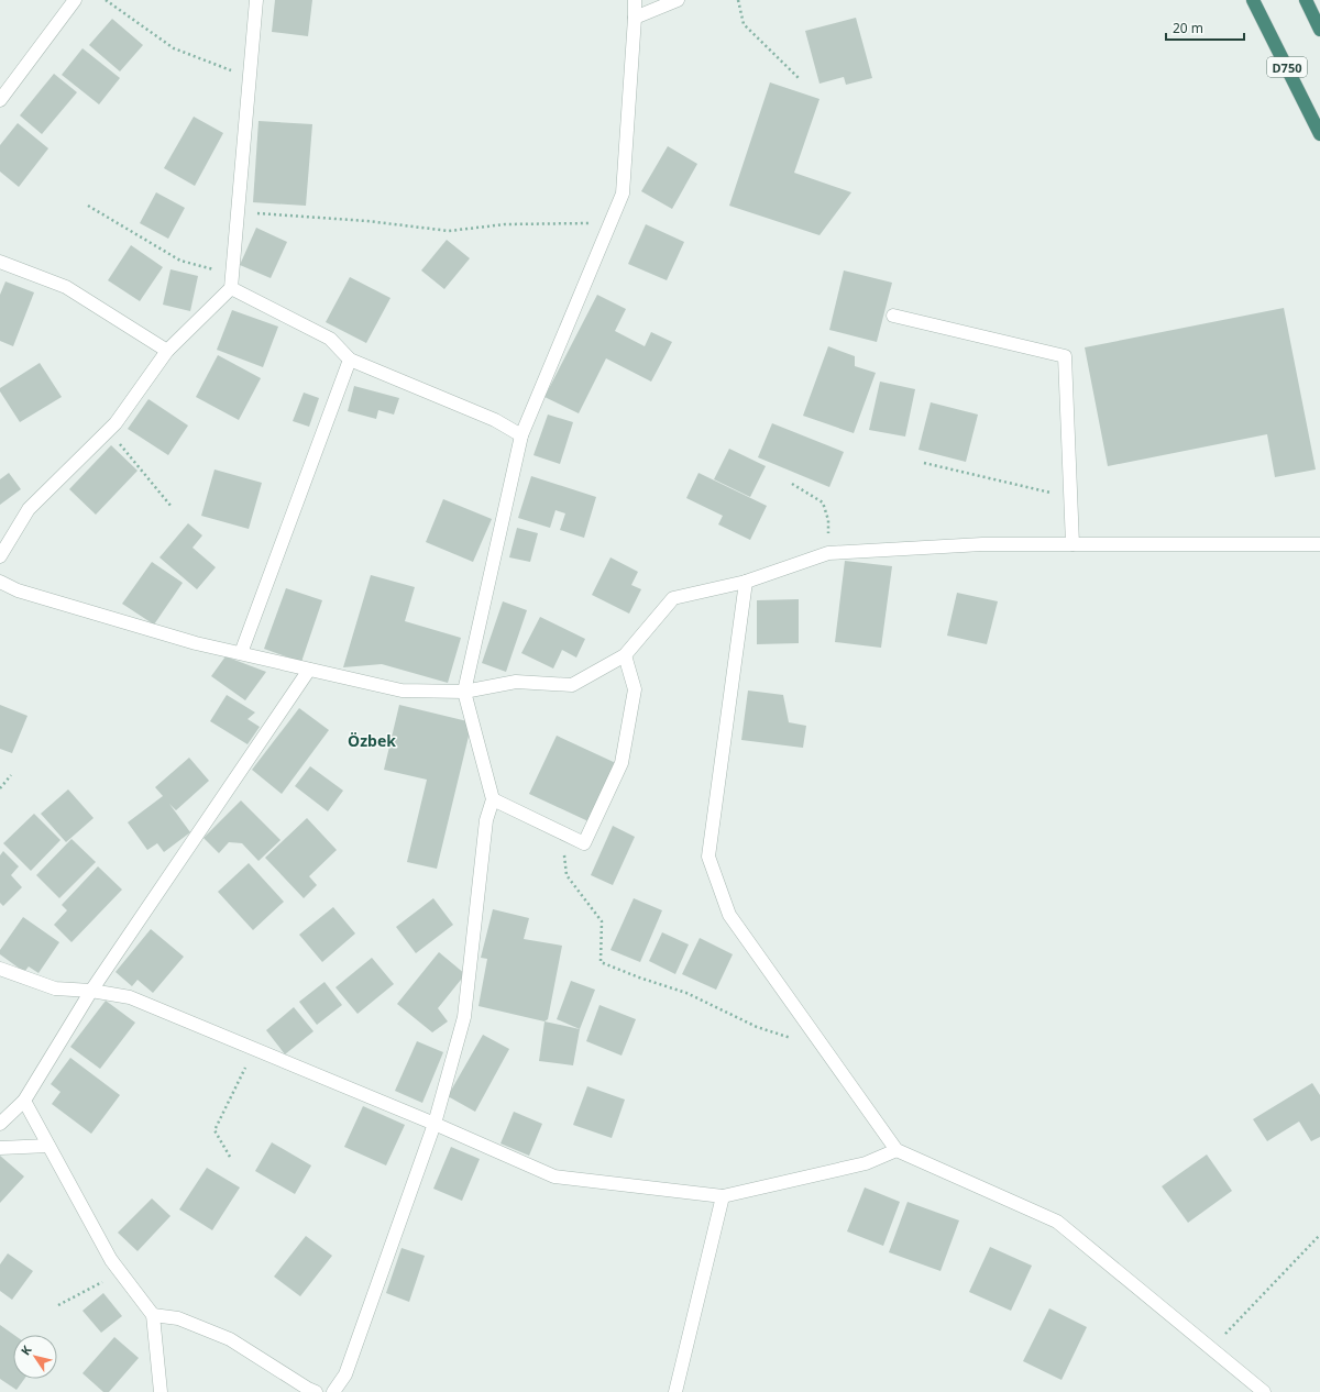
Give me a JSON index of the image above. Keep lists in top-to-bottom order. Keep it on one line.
{"streets":{"highway":["D750"]},"districts":["Özbek"],"scale_bar":"20 m","north":"top left"}
